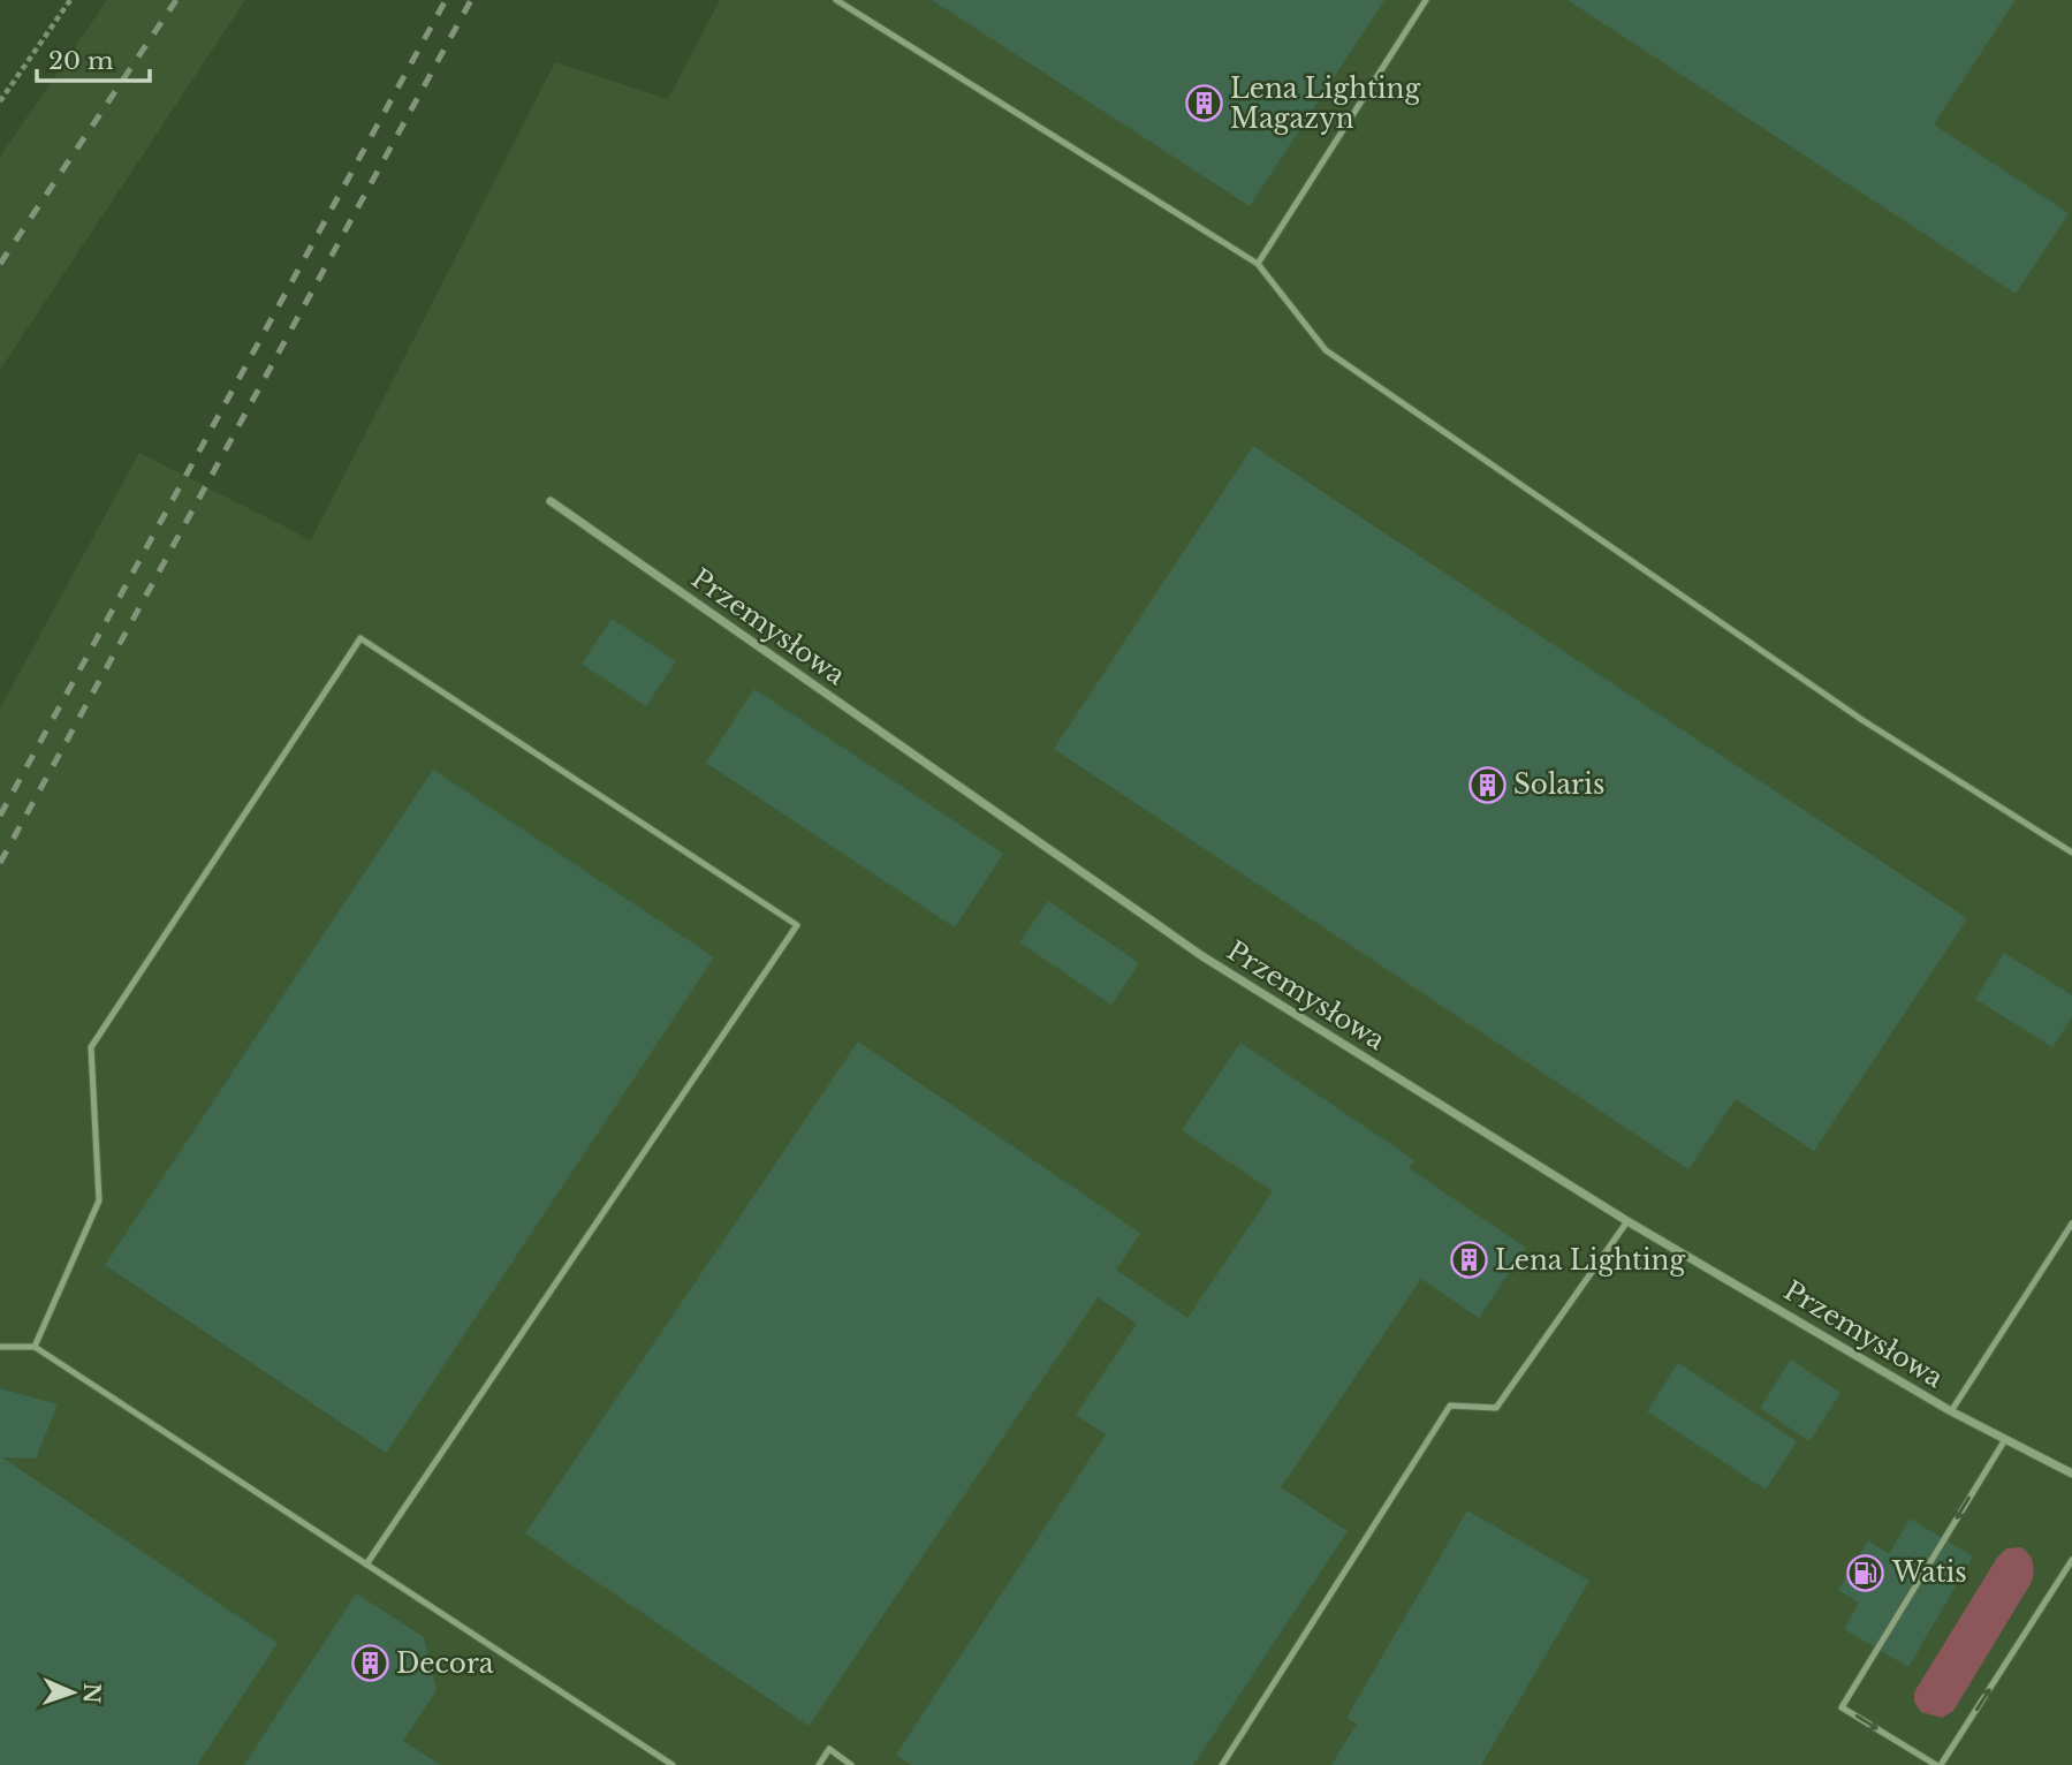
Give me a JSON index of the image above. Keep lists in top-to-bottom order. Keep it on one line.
{"streets":{"street":["Przemysłowa"]},"places":{"building":["Lena Lighting Magazyn","Solaris","Lena Lighting","Decora"],"fuel station":["Watis"]},"scale_bar":"20 m","north":"right"}
